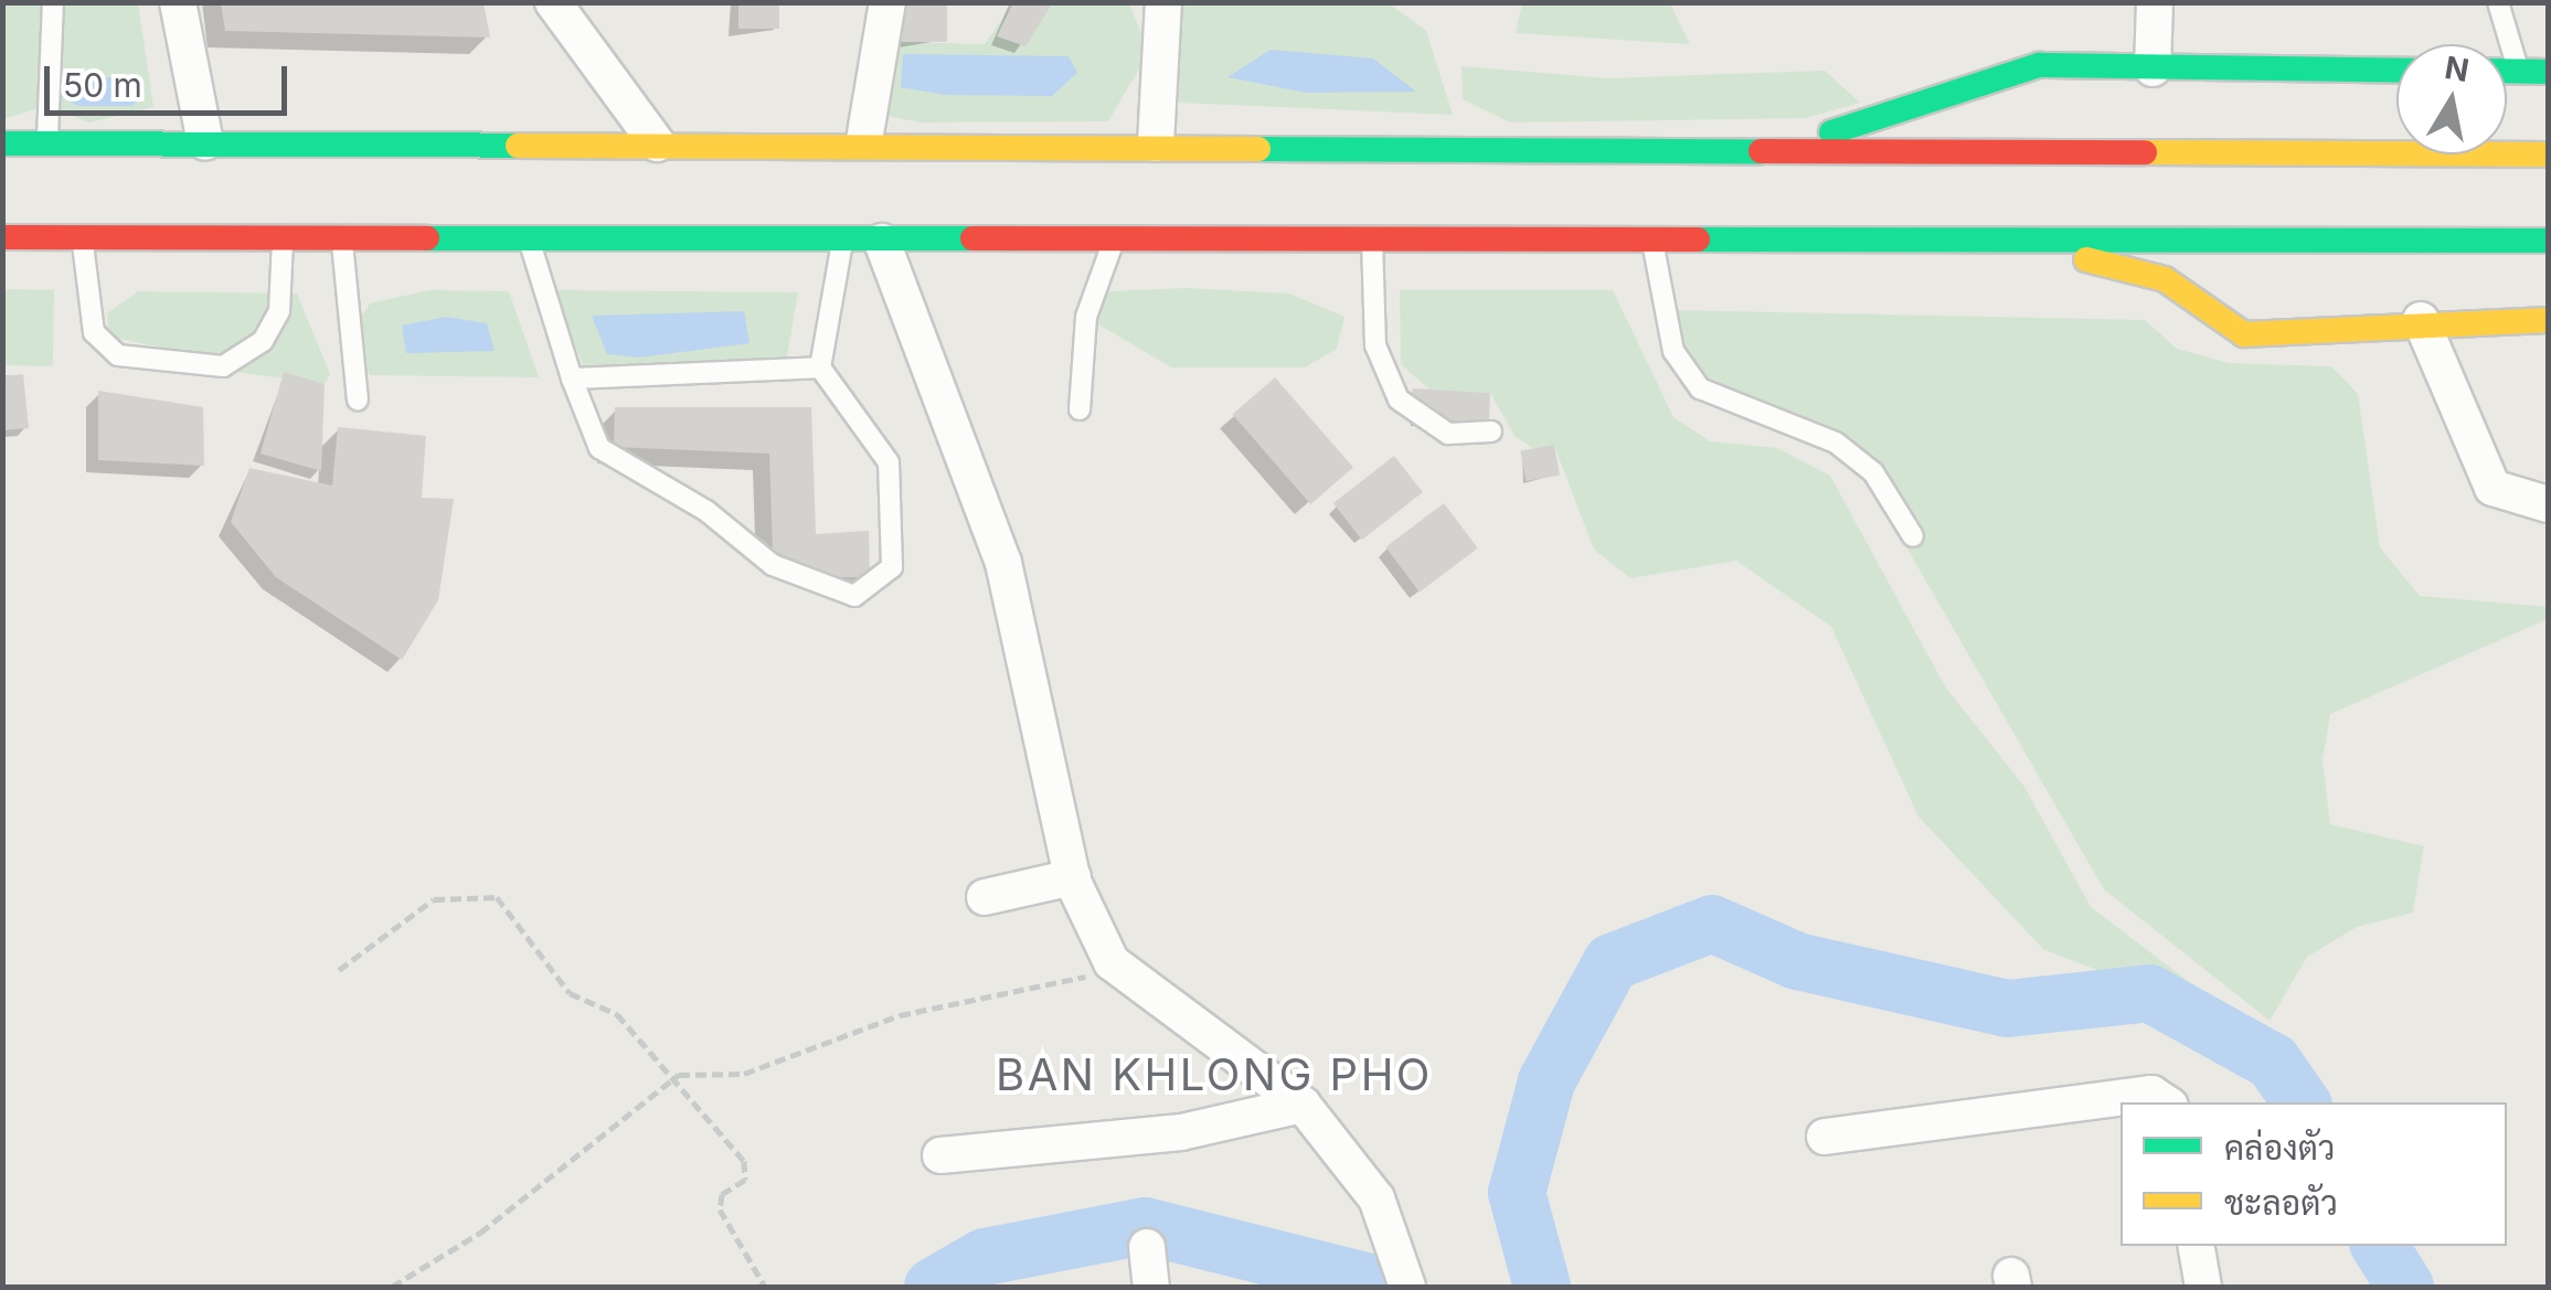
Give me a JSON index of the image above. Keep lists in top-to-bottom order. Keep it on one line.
{"districts":["BAN KHLONG PHO"],"legend":["คล่องตัว","ชะลอตัว"],"scale_bar":"50 m","north":"top"}
